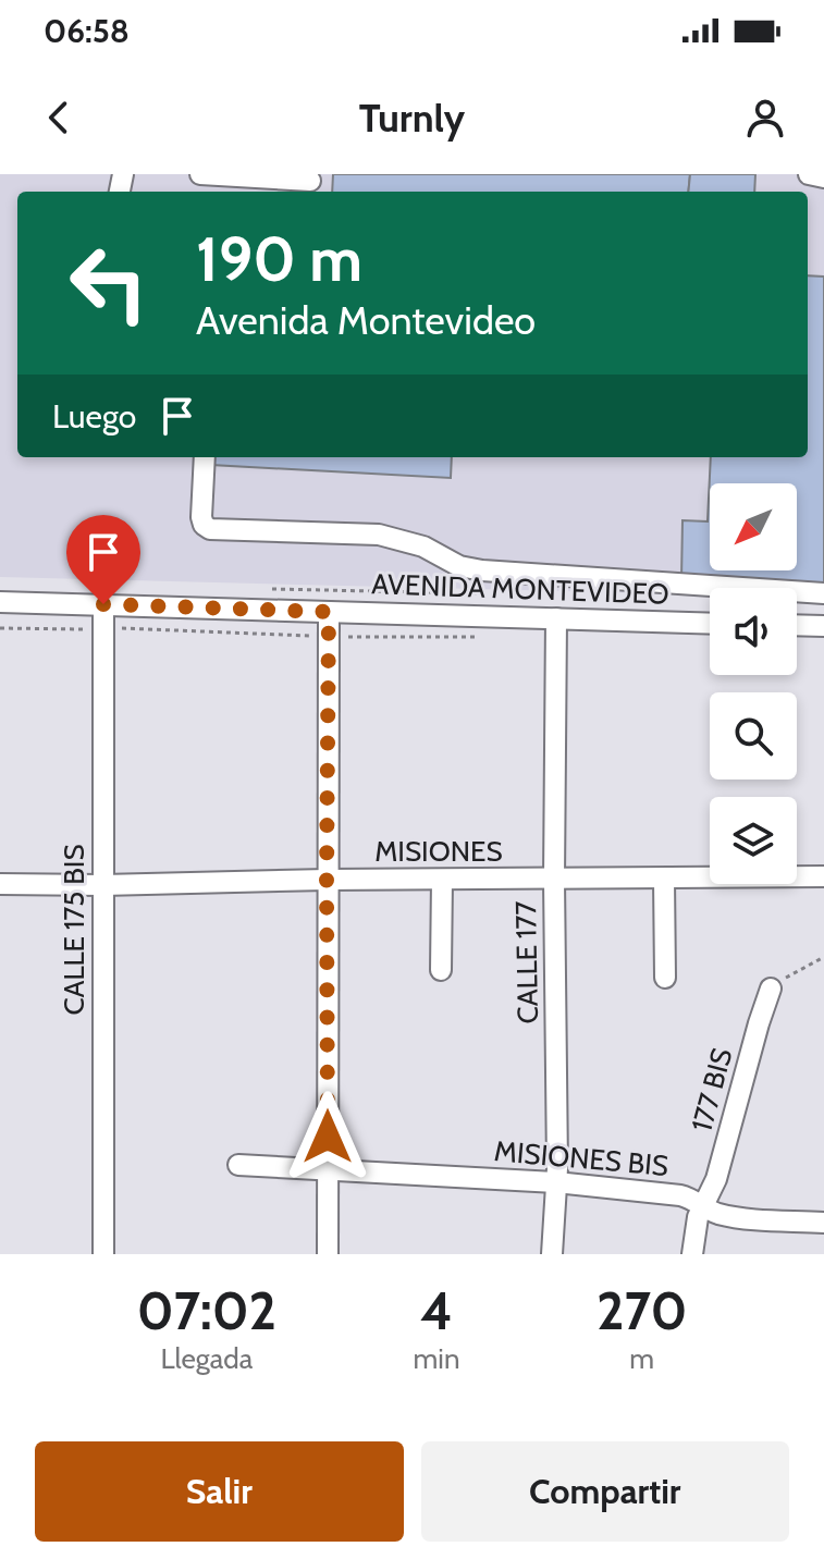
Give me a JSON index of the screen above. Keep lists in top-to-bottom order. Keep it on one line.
{"streets":{"street":["AVENIDA MONTEVIDEO","MISIONES","CALLE 175 BIS","CALLE 177","177 BIS","MISIONES BIS"]},"crossings":[["AVENIDA MONTEVIDEO","CALLE 175 BIS"],["AVENIDA MONTEVIDEO","CALLE 177"],["MISIONES","CALLE 175 BIS"],["MISIONES","CALLE 177"],["CALLE 177","MISIONES BIS"],["177 BIS","MISIONES BIS"]],"north":"bottom left","page":{"status":"06:58","header":"Turnly","turn":["190 m","Avenida Montevideo"],"then":"Luego","eta":["07:02","Llegada","4","min","270","m"],"buttons":["Salir","Compartir"]}}
